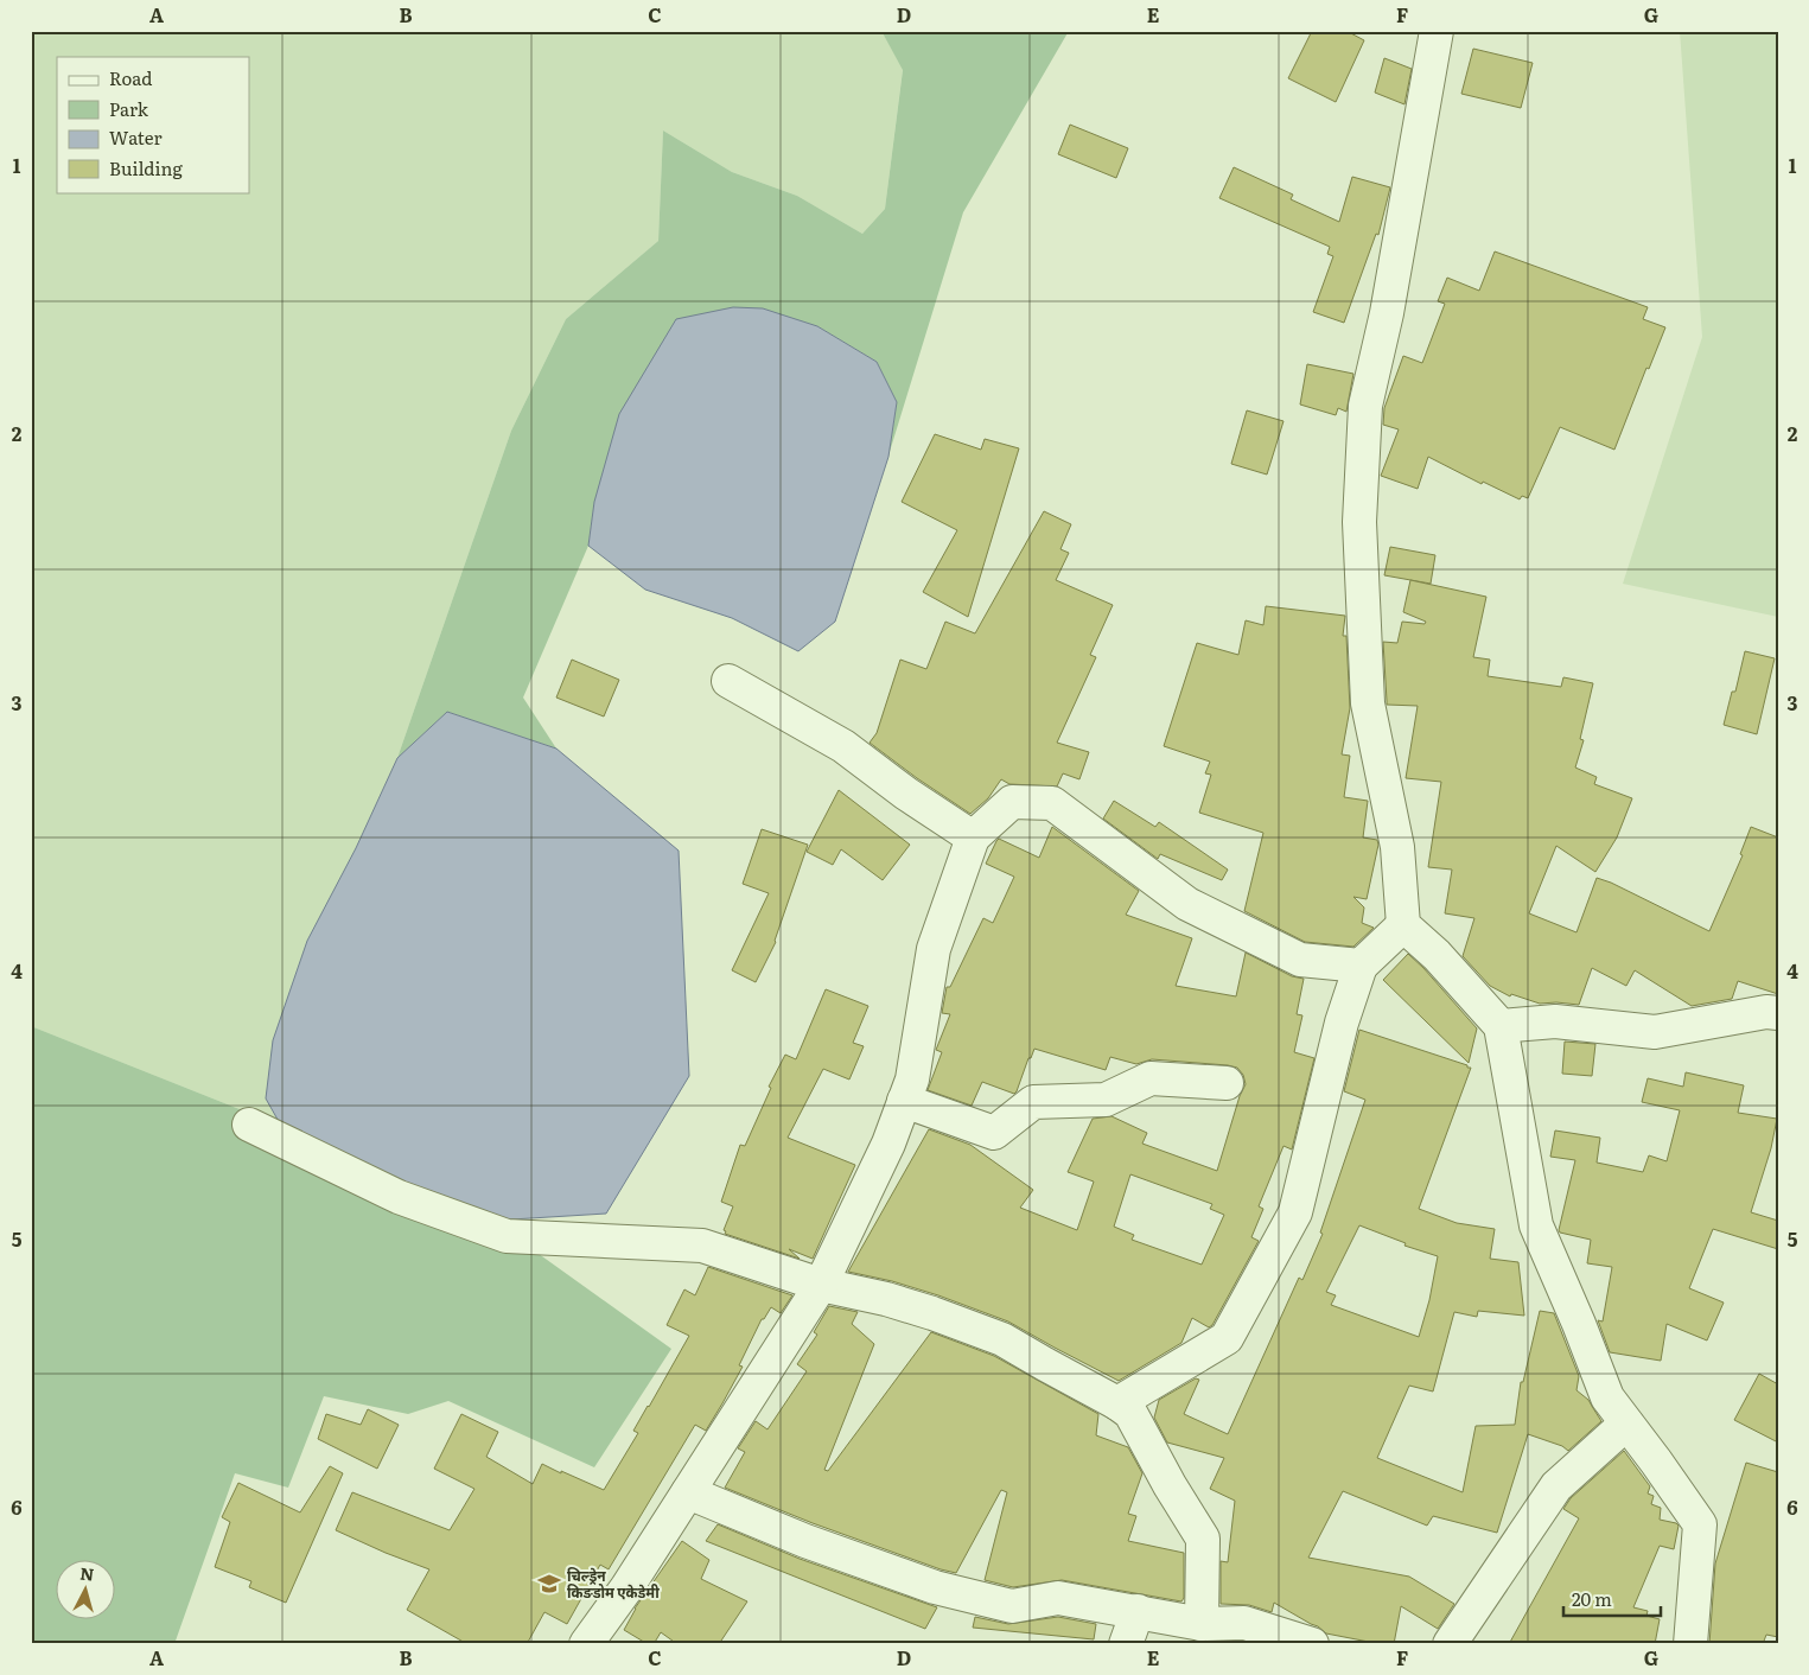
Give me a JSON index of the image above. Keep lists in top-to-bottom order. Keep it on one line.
{"places":{"school or university":["चिल्ड्रेन किङडोम एकेडेमी"]},"legend":["Road","Park","Water","Building"],"scale_bar":"20 m","north":"top","grid":{"columns":["A","B","C","D","E","F","G"],"rows":["1","2","3","4","5","6"]}}
